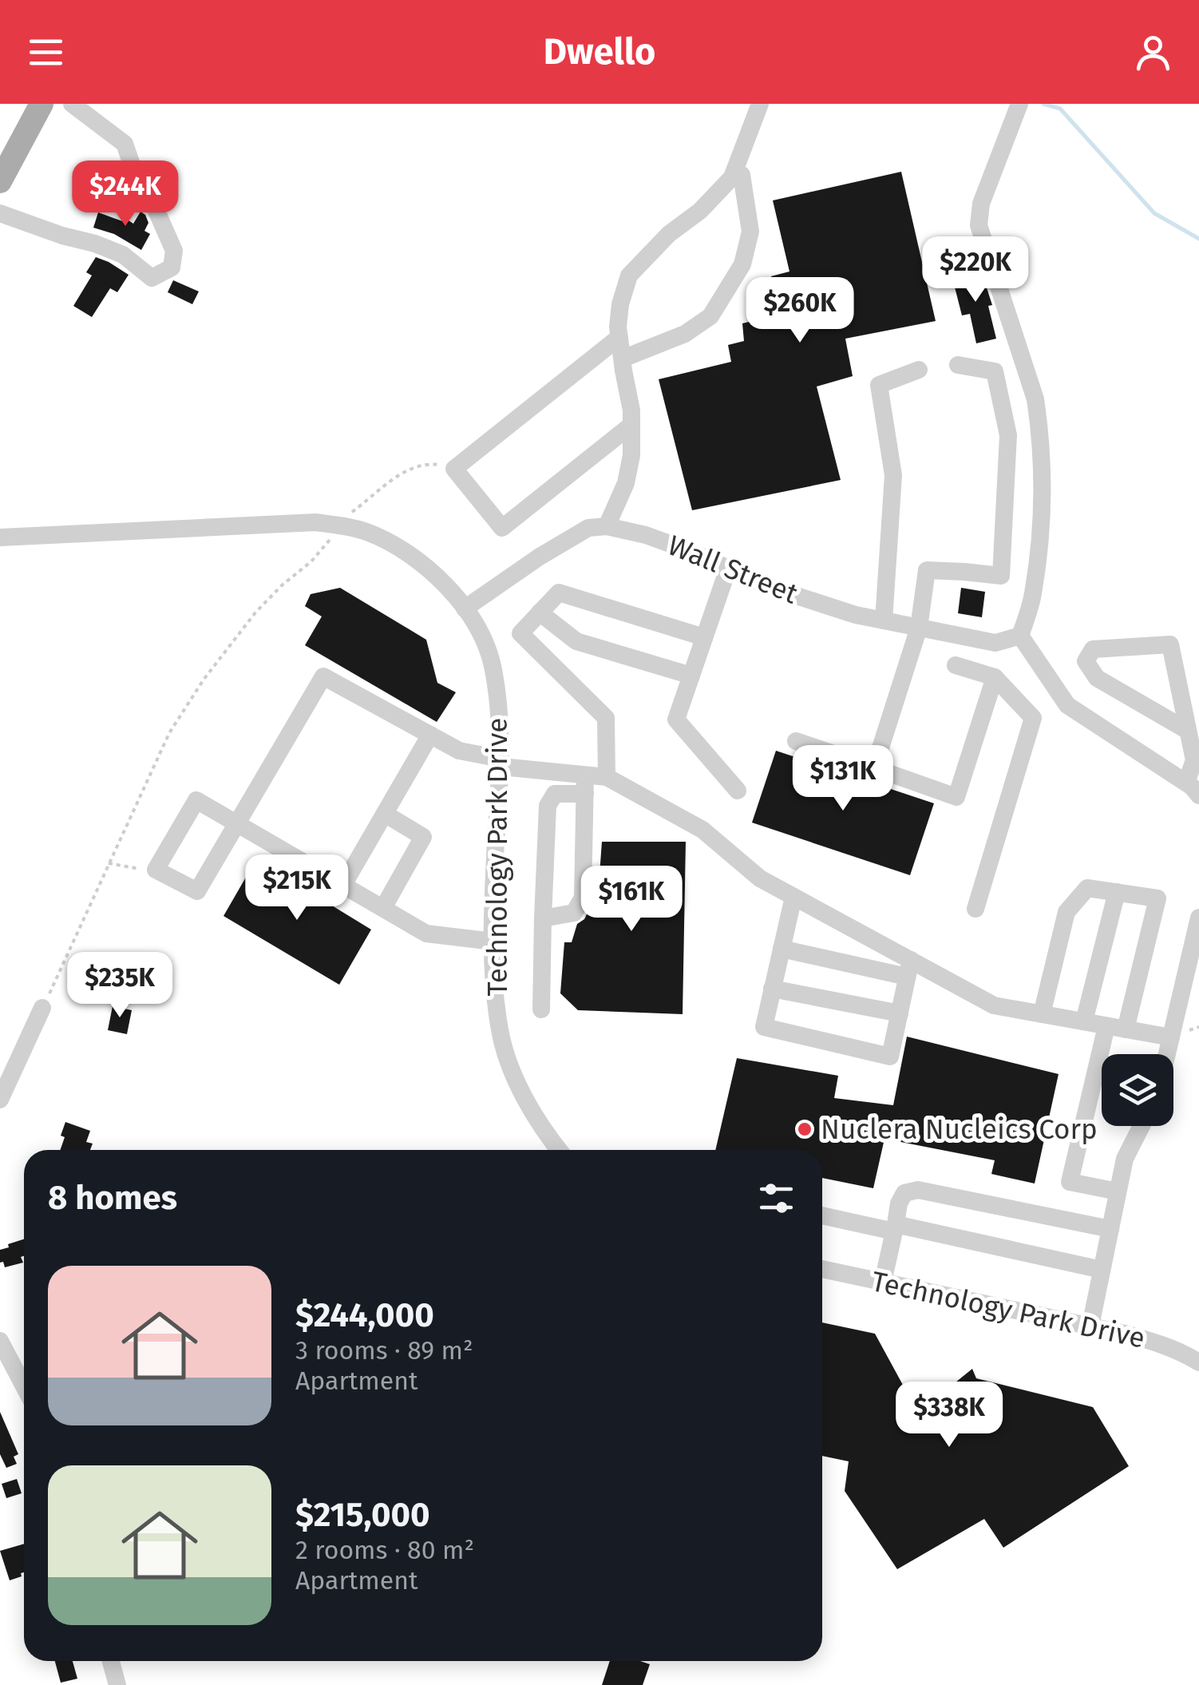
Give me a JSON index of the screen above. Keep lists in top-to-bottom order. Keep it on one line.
{"streets":{"street":["Wall Street","Technology Park Drive"]},"places":["Nuclera Nucleics Corp"],"page":{"header":"Dwello","price":["$244K","$220K","$260K","$131K","$215K","$161K","$235K","$338K"],"heading":"8 homes","list":[{"name":"$244,000","note":"3 rooms · 89 m² · Apartment"},{"name":"$215,000","note":"2 rooms · 80 m² · Apartment"}]}}
